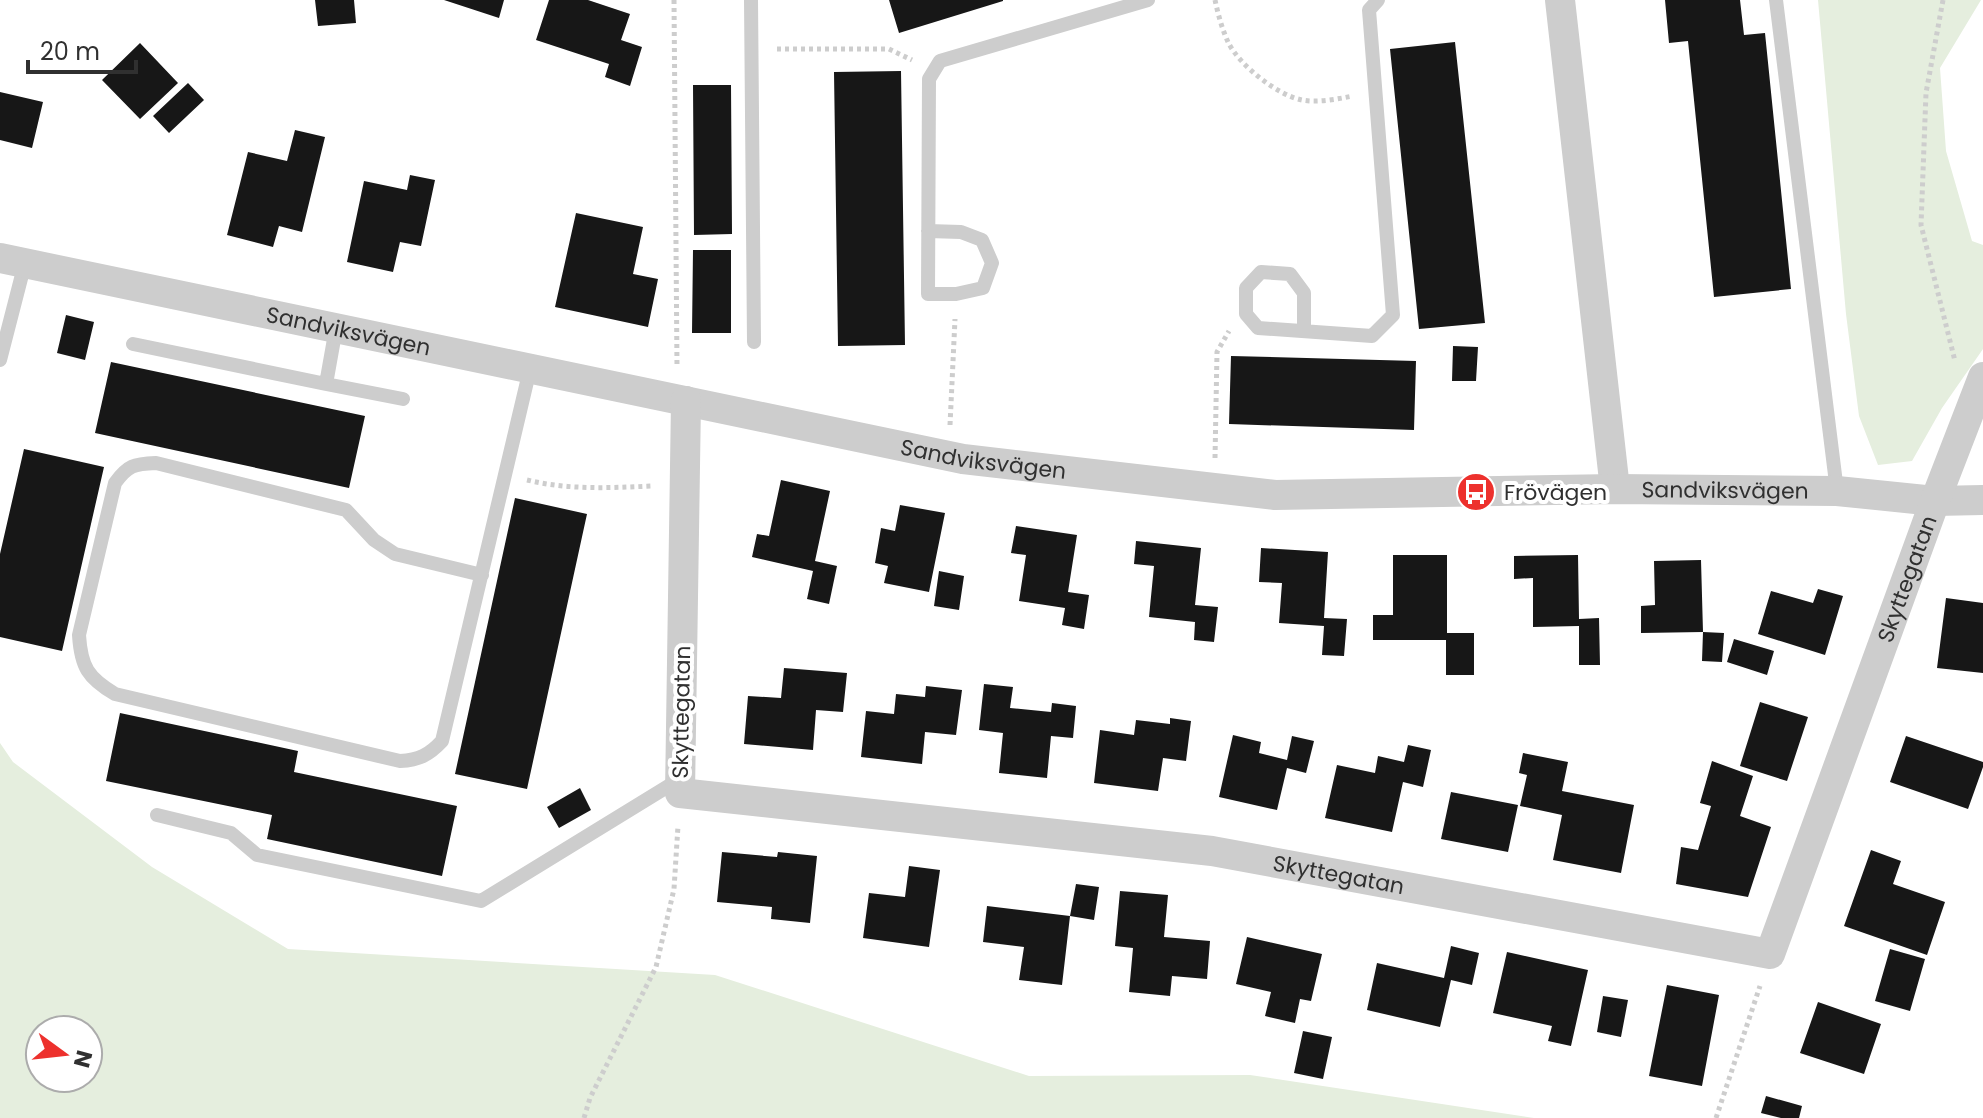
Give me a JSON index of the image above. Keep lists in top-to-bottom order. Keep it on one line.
{"streets":{"street":["Sandviksvägen","Skyttegatan"]},"crossings":[["Sandviksvägen","Skyttegatan"]],"places":{"bus stop":["Frövägen"]},"scale_bar":"20 m","north":"right"}
